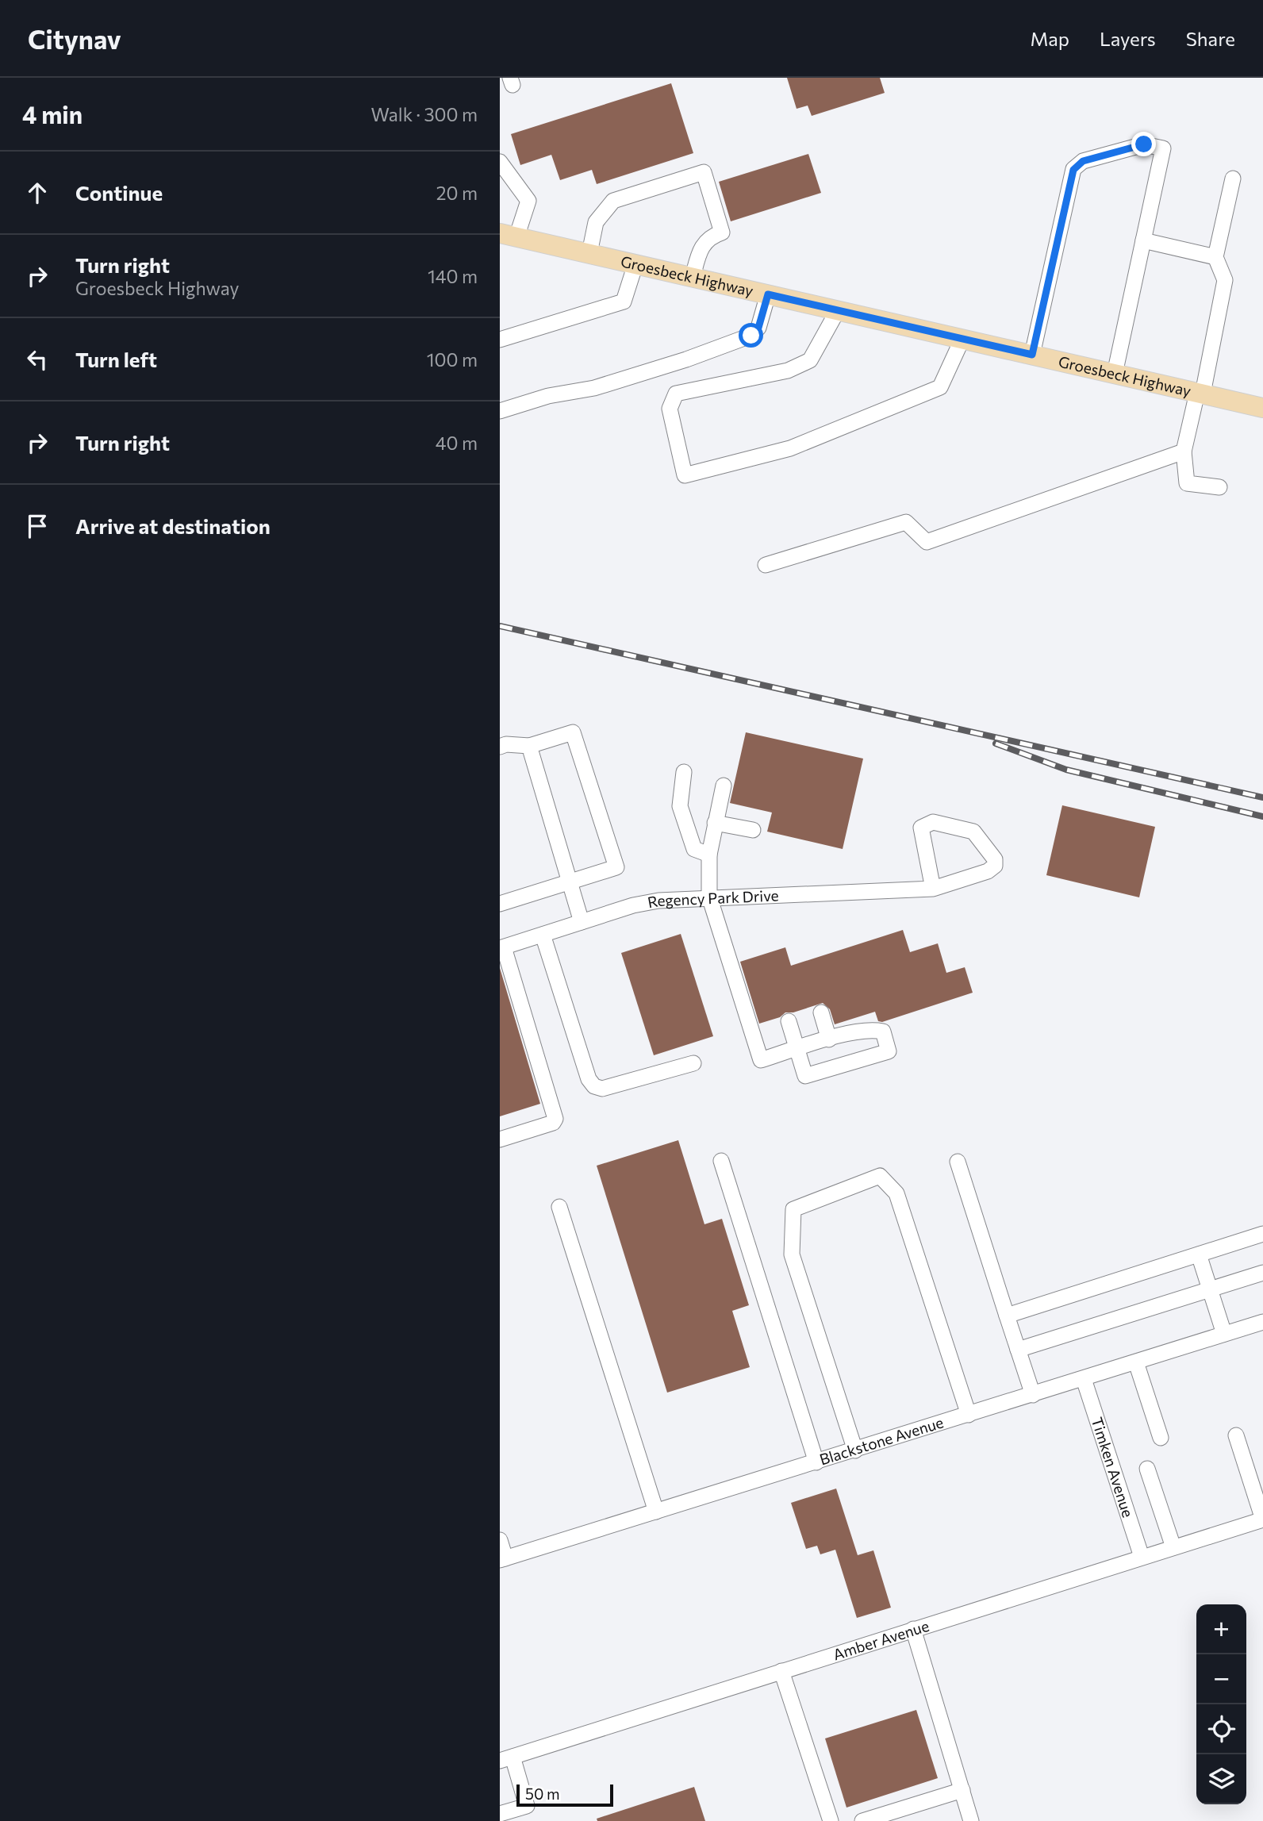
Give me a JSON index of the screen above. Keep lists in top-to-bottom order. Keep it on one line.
{"streets":{"main road":["Groesbeck Highway"],"street":["Regency Park Drive","Blackstone Avenue","Timken Avenue","Amber Avenue"]},"crossings":[["Blackstone Avenue","Timken Avenue"],["Timken Avenue","Amber Avenue"]],"scale_bar":"50 m","page":{"header":"Citynav","nav":["Map","Layers","Share"],"heading":["4 min","Walk · 300 m"],"list":[["Continue","20 m"],["Turn right","Groesbeck Highway","140 m"],["Turn left","100 m"],["Turn right","40 m"],"Arrive at destination"],"map_buttons":["+","−"],"scale":"50 m"}}
